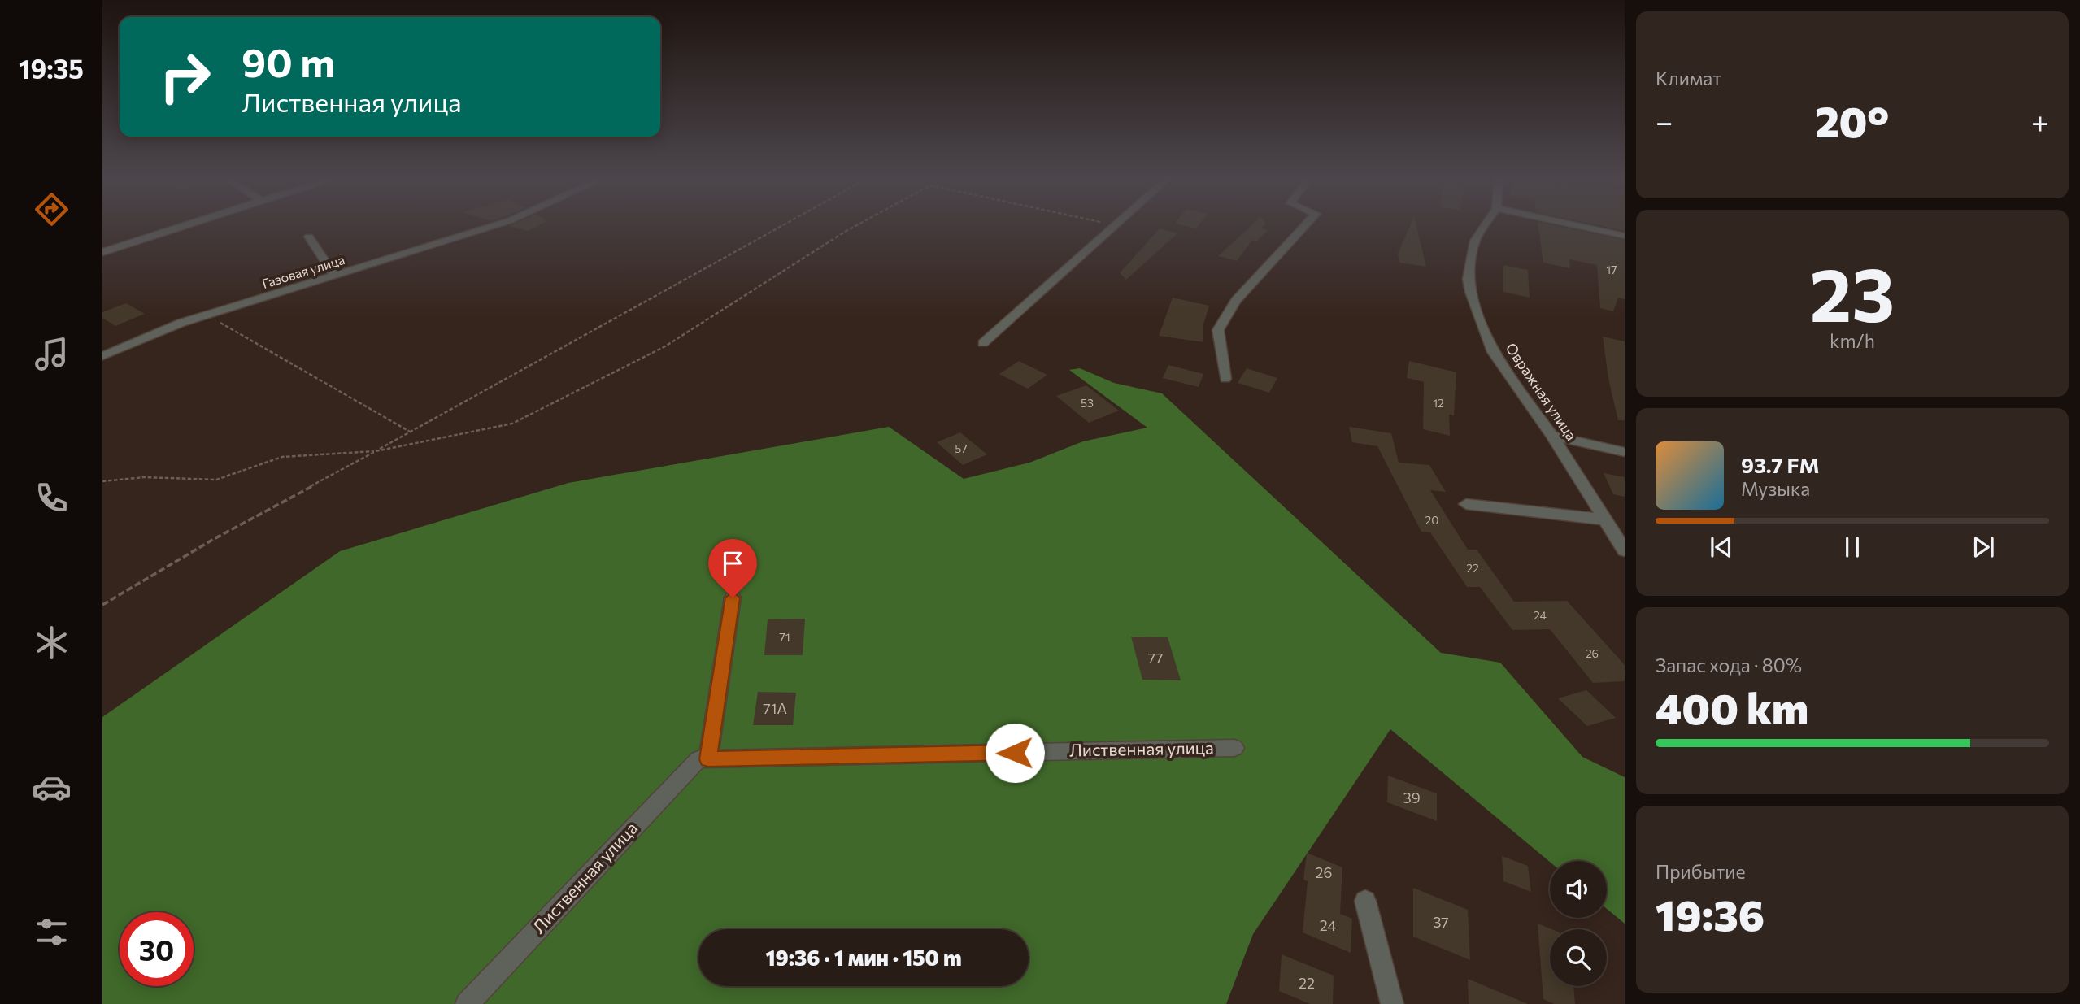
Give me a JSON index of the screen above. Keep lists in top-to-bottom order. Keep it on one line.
{"streets":{"street":["Газовая улица","Овражная улица","Лиственная улица"]},"house_numbers":["17","53","12","57","20","22","24","71","26","77","71А","39","26","37","24","22"],"page":{"tabs":"19:35","tile":["Климат",["23","km/h"],["Запас хода · 80%","400 km"],["Прибытие","19:36"]],"turn":["90 m","Лиственная улица"],"heat":["−","20°","+"],"song":["93.7 FM","Музыка"],"limit":"30","trip":"19:36 · 1 мин · 150 m"}}
